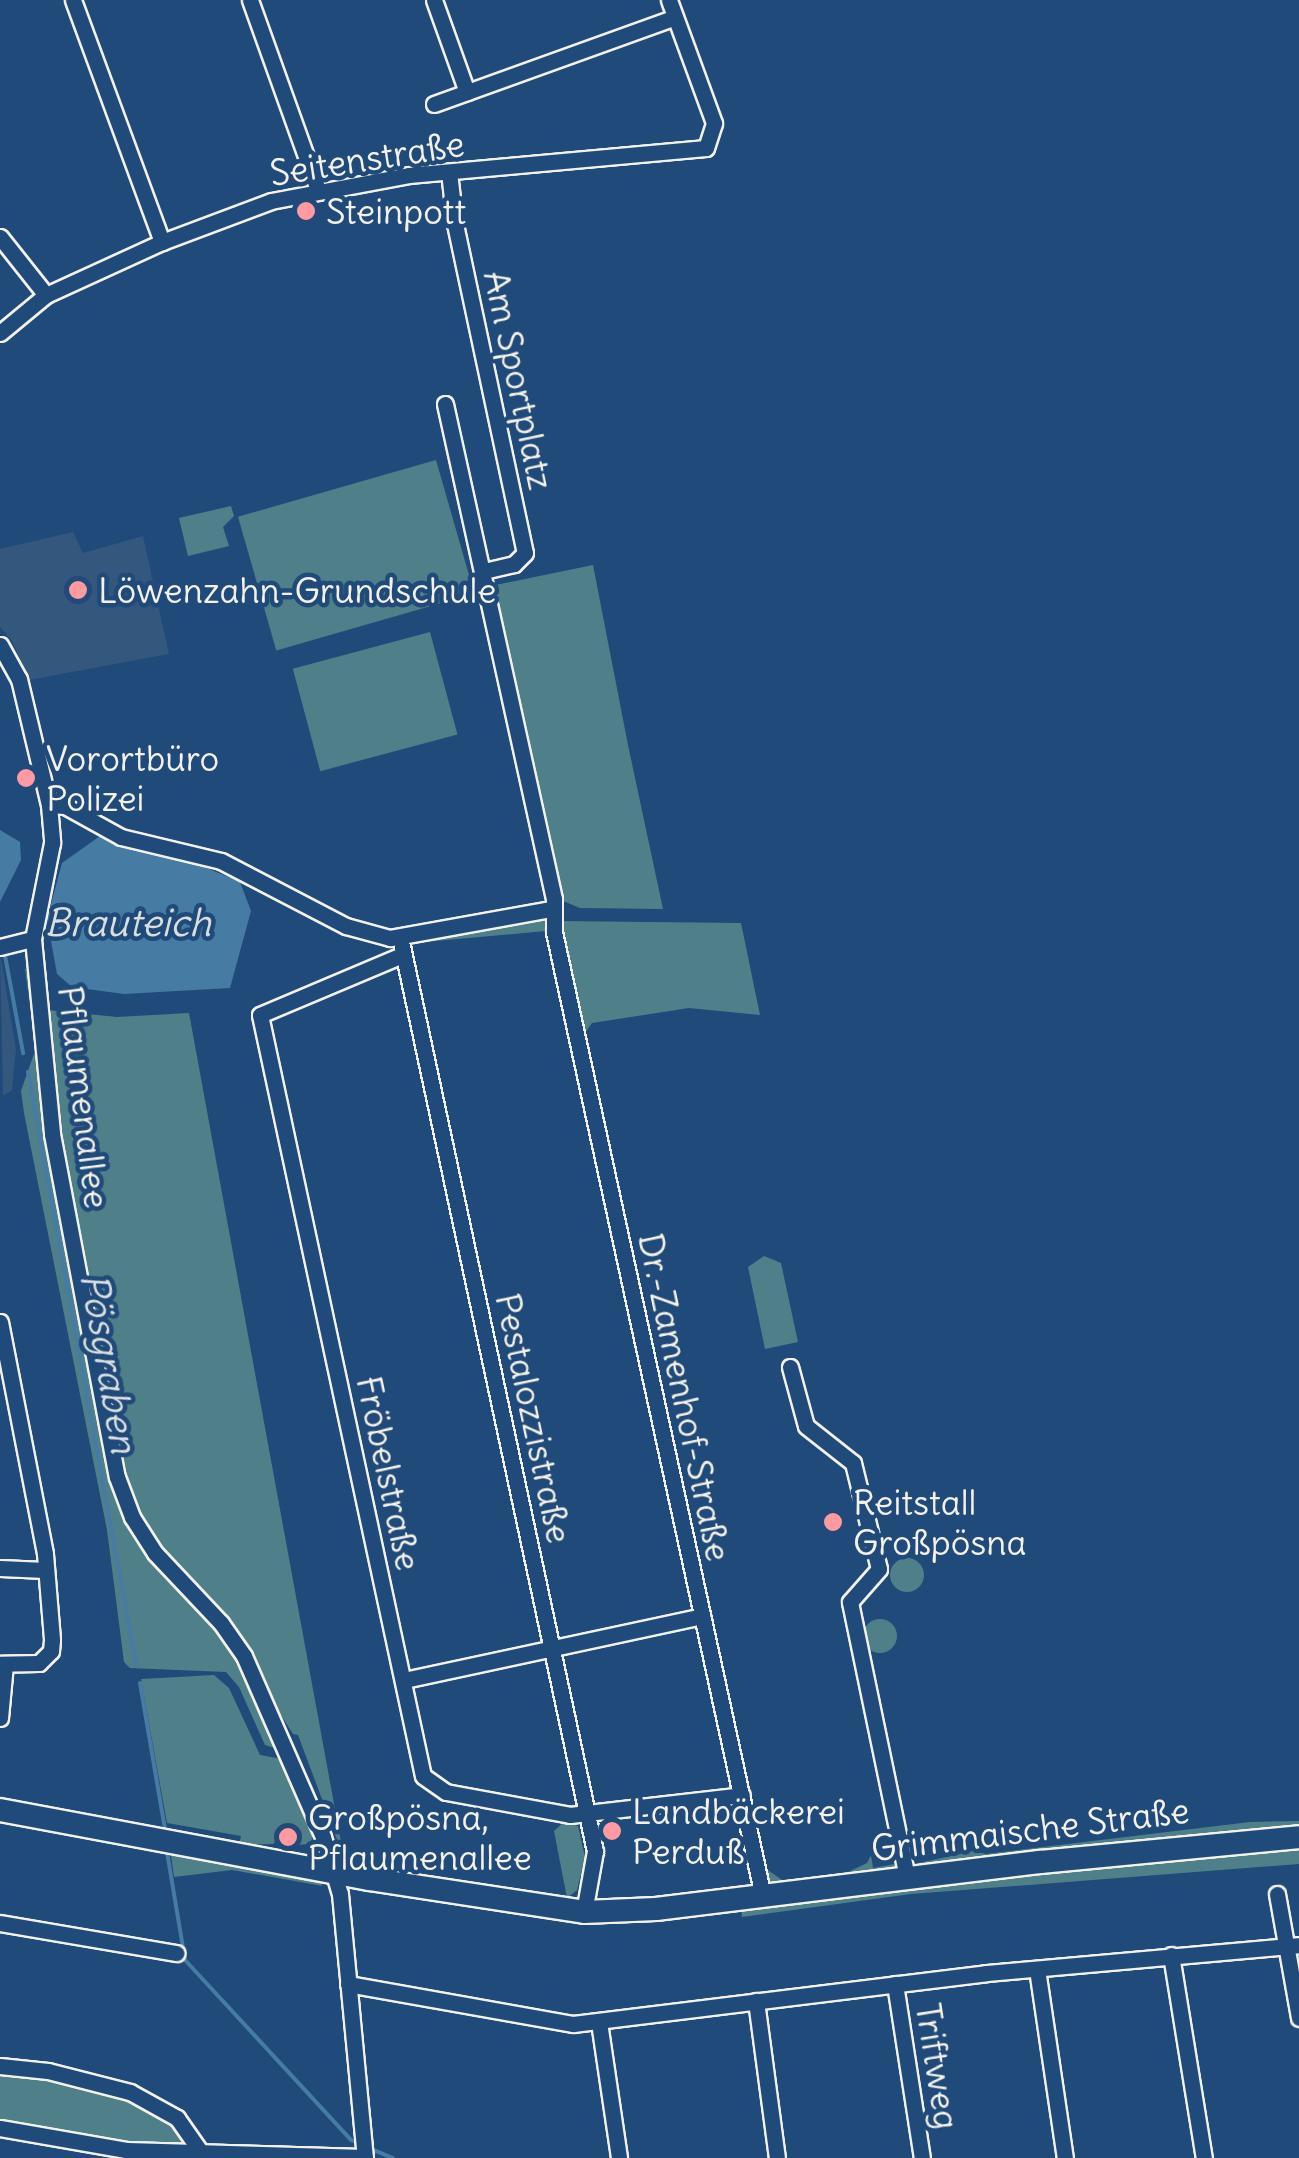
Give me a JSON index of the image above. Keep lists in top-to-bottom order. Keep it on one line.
{"streets":{"main road":["Grimmaische Straße"],"street":["Seitenstraße","Am Sportplatz","Pflaumenallee","Dr.-Zamenhof-Straße","Pestalozzistraße","Fröbelstraße","Triftweg"]},"crossings":[["Seitenstraße","Am Sportplatz"],["Pflaumenallee","Grimmaische Straße"],["Pflaumenallee","Triftweg"],["Dr.-Zamenhof-Straße","Fröbelstraße"],["Dr.-Zamenhof-Straße","Grimmaische Straße"],["Pestalozzistraße","Fröbelstraße"],["Pestalozzistraße","Grimmaische Straße"]],"water":["Brauteich","Pösgraben"],"places":["Steinpott","Löwenzahn-Grundschule","Vorortbüro Polizei","Reitstall Großpösna","Landbäckerei Perduß","Großpösna, Pflaumenallee"]}
